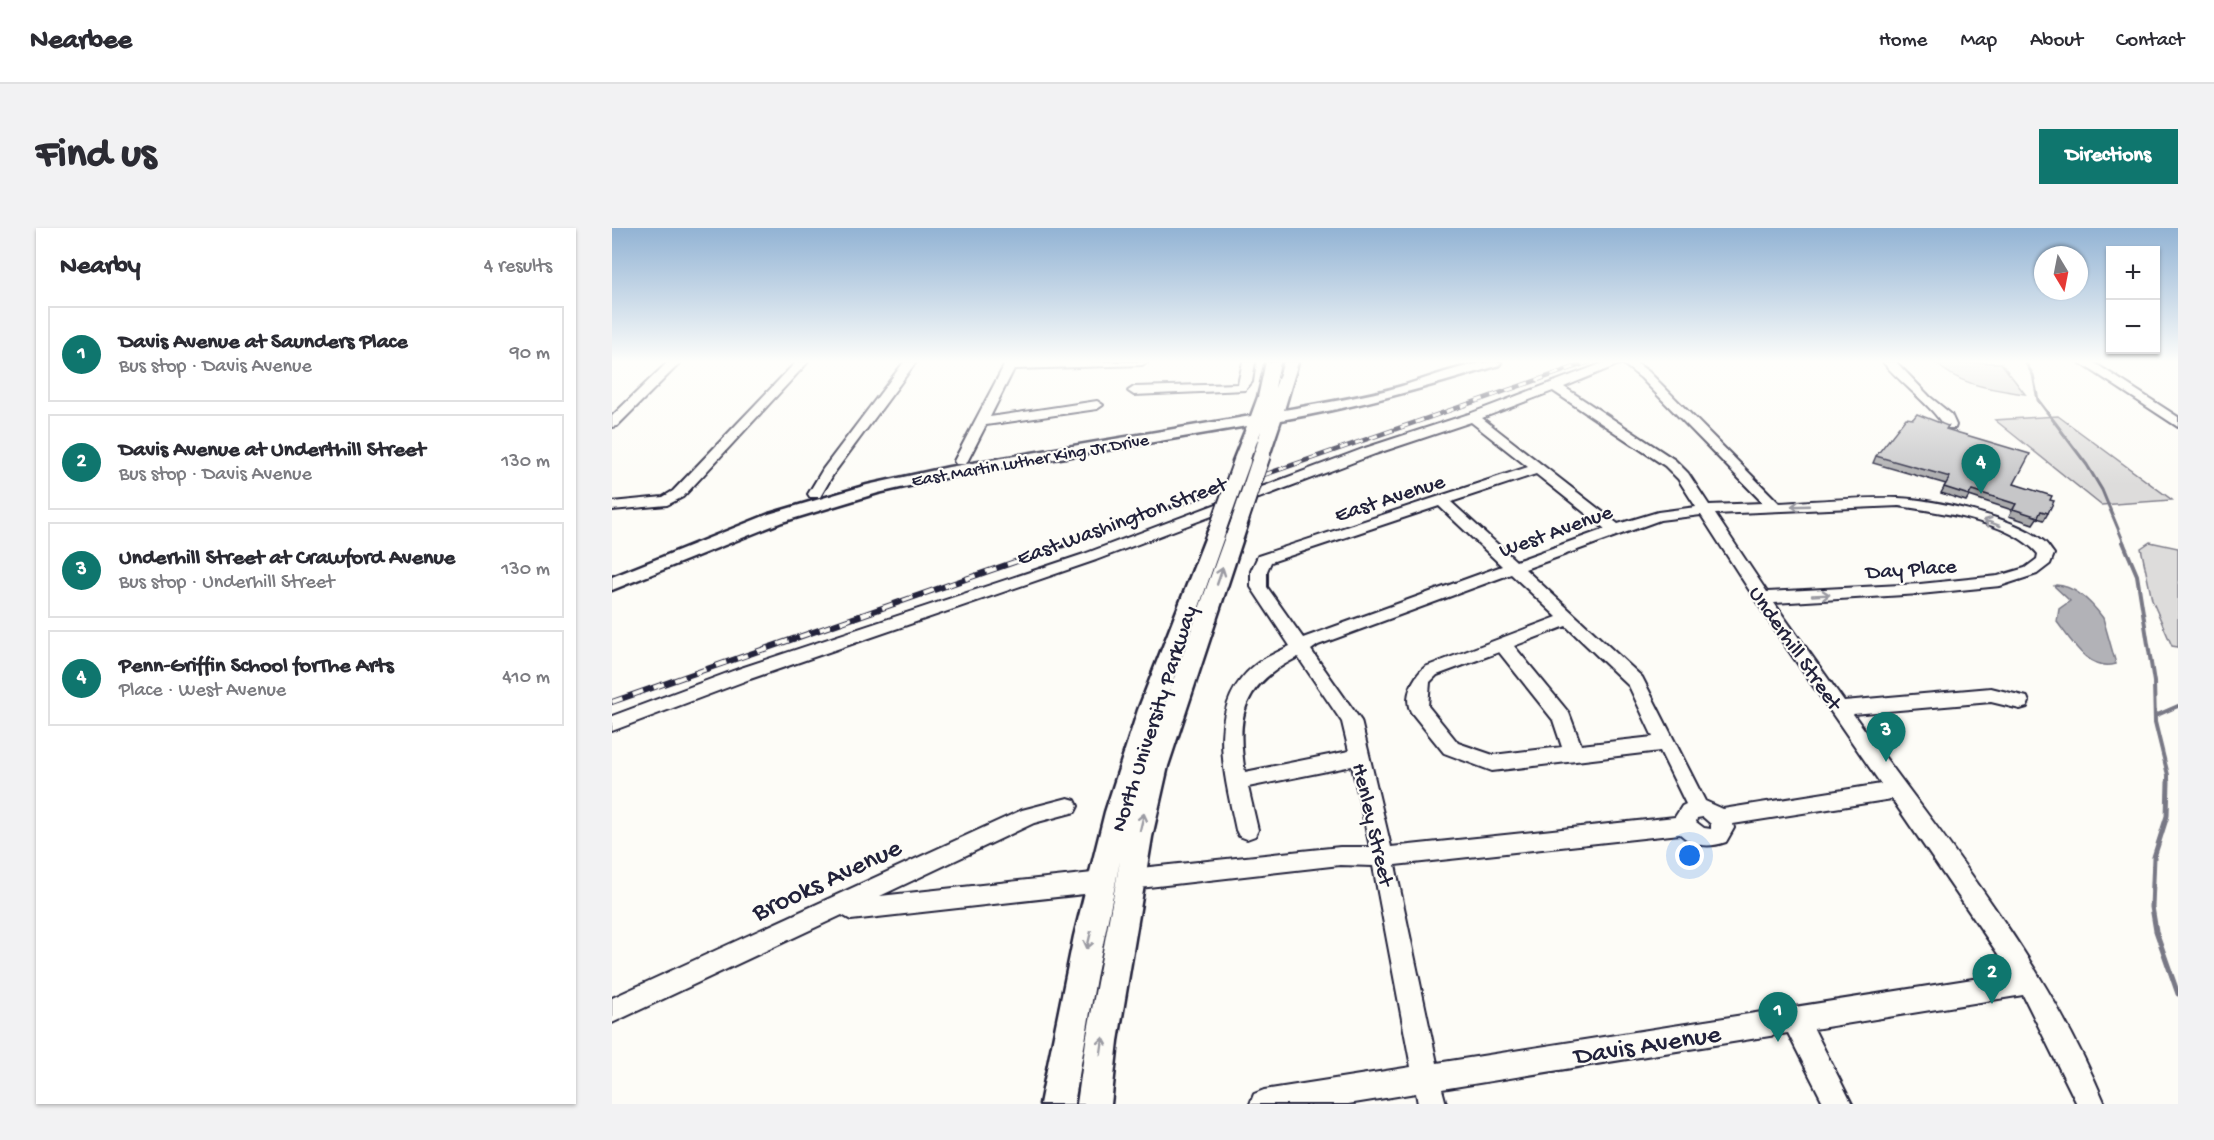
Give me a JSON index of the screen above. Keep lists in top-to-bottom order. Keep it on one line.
{"streets":{"main road":["East Martin Luther King Jr Drive","North University Parkway"],"street":["East Avenue","East Washington Street","West Avenue","Day Place","Underhill Street","Henley Street","Brooks Avenue","Davis Avenue"]},"crossings":[["East Martin Luther King Jr Drive","North University Parkway"],["East Avenue","Henley Street"],["West Avenue","Day Place"],["West Avenue","Underhill Street"],["West Avenue","Henley Street"],["Day Place","Underhill Street"],["Underhill Street","Davis Avenue"],["Henley Street","Davis Avenue"]],"north":"bottom","page":{"header":"Nearbee","nav":["Home","Map","About","Contact"],"buttons":"Directions","title":"Find us","heading":["Nearby","4 results"],"map_buttons":["+","−"],"list":[{"mark":"1","name":"Davis Avenue at Saunders Place","note":"Bus stop · Davis Avenue","value":"90 m"},{"mark":"2","name":"Davis Avenue at Underthill Street","note":"Bus stop · Davis Avenue","value":"130 m"},{"mark":"3","name":"Underhill Street at Crawford Avenue","note":"Bus stop · Underhill Street","value":"130 m"},{"mark":"4","name":"Penn-Griffin School forThe Arts","note":"Place · West Avenue","value":"410 m"}],"pins":["4","3","2","1"]}}
